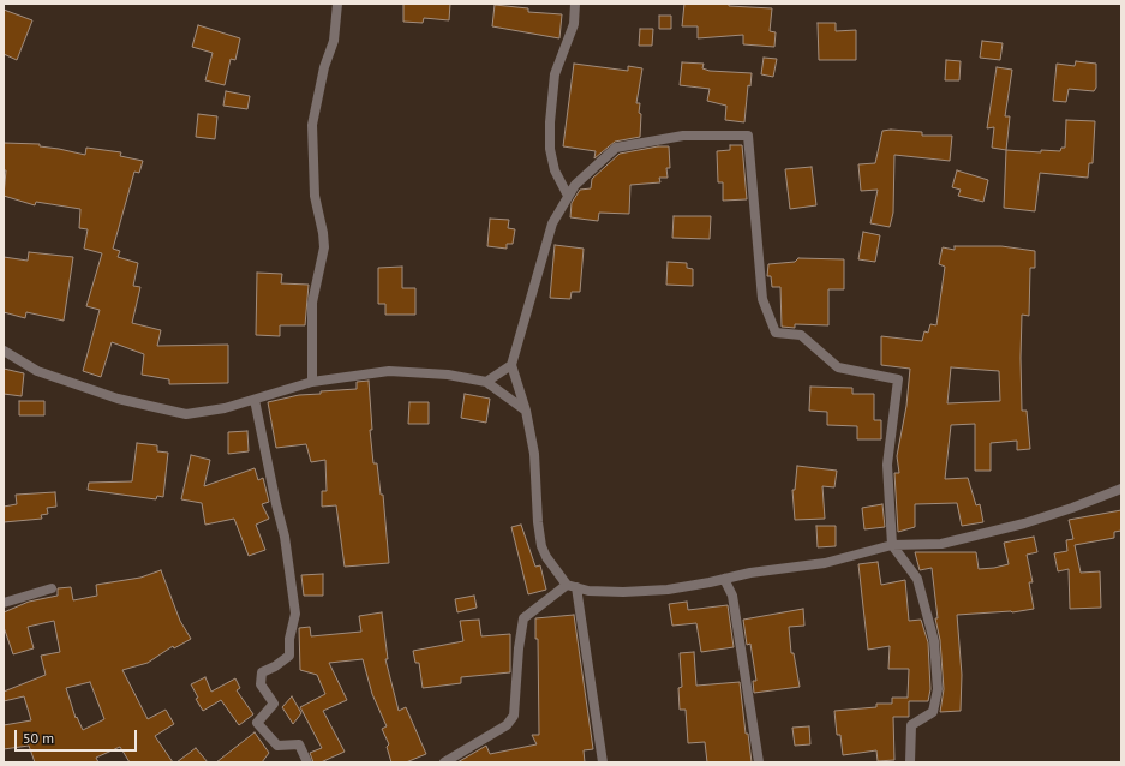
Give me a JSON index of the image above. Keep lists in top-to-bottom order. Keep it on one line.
{"scale_bar":"50 m"}
